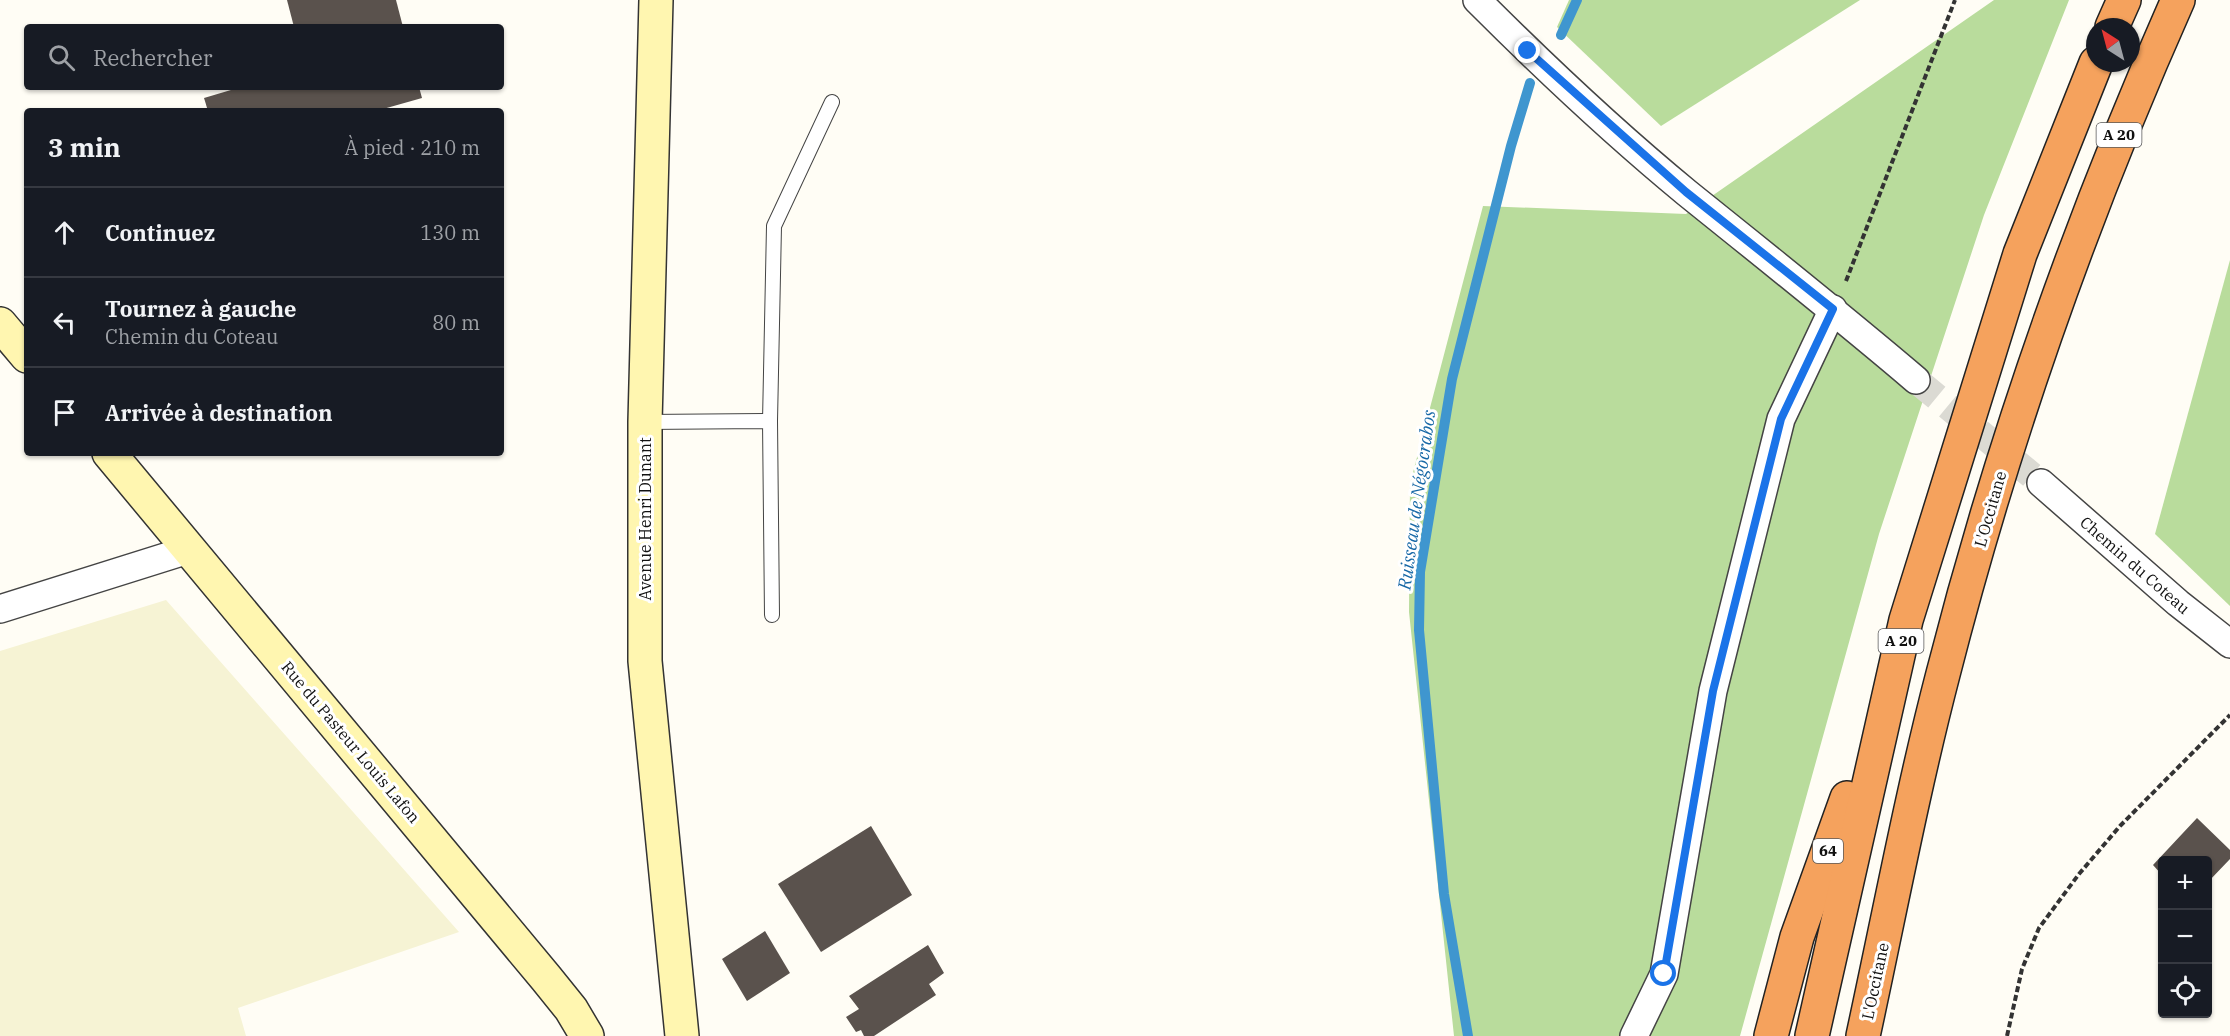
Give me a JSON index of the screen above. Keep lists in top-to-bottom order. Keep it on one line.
{"streets":{"highway":["A 20","L'Occitane","64"],"main road":["Avenue Henri Dunant","Rue du Pasteur Louis Lafon"],"street":["Chemin du Coteau"]},"crossings":[["A 20","64"]],"water":["Ruisseau de Négocrabos"],"north":"top left","page":{"search":"Rechercher","heading":["3 min","À pied · 210 m"],"list":[["Continuez","130 m"],["Tournez à gauche","Chemin du Coteau","80 m"],"Arrivée à destination"],"map_buttons":["+","−"]}}
